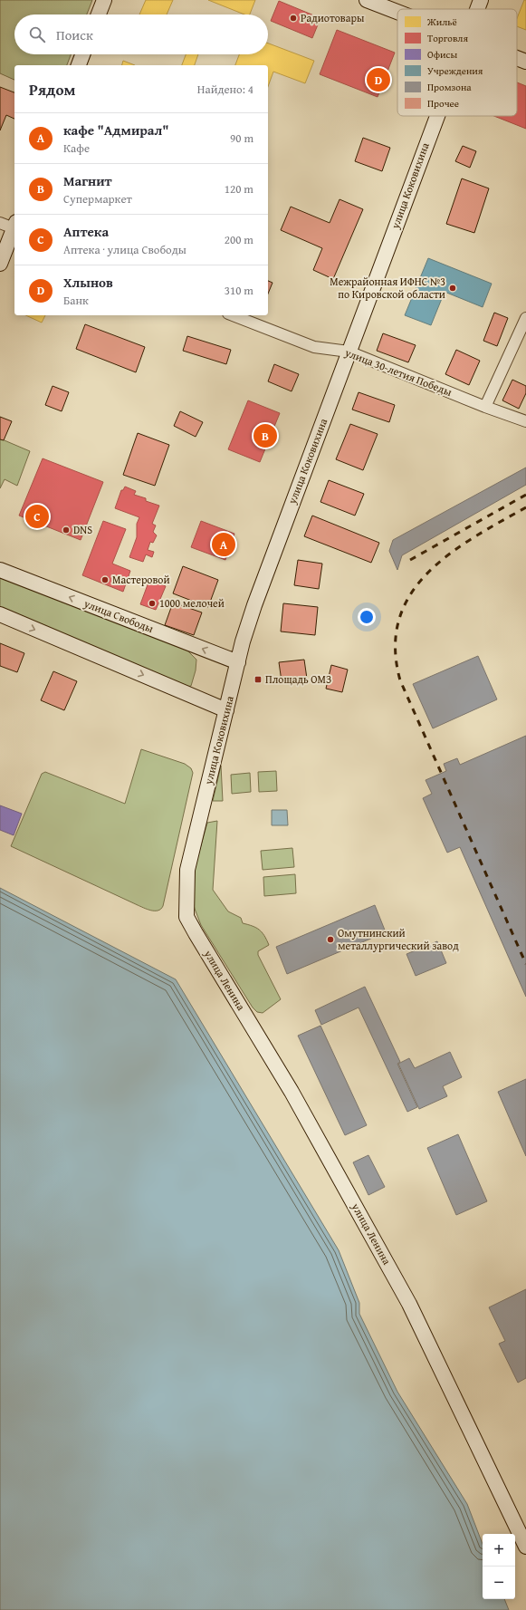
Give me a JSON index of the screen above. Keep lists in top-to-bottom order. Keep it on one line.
{"streets":{"main road":["улица Коковихина","улица Свободы","улица Ленина"],"street":["улица 30-летия Победы"]},"crossings":[["улица Коковихина","улица 30-летия Победы"],["улица Коковихина","улица Свободы"],["улица Коковихина","улица Ленина"]],"places":{"other":["Радиотовары","Межрайонная ИФНС №3 по Кировской области","DNS","Мастеровой","1000 мелочей","Омутнинский металлургический завод"],"transit":["Площадь ОМЗ"]},"legend":["Жильё","Торговля","Офисы","Учреждения","Промзона","Прочее"],"page":{"search":"Поиск","heading":["Рядом","Найдено: 4"],"pins":["D","B","C","A"],"list":[{"mark":"A","name":"кафе \"Адмирал\"","note":"Кафе","value":"90 m"},{"mark":"B","name":"Магнит","note":"Супермаркет","value":"120 m"},{"mark":"C","name":"Аптека","note":"Аптека · улица Свободы","value":"200 m"},{"mark":"D","name":"Хлынов","note":"Банк","value":"310 m"}],"map_buttons":["+","−"]}}
